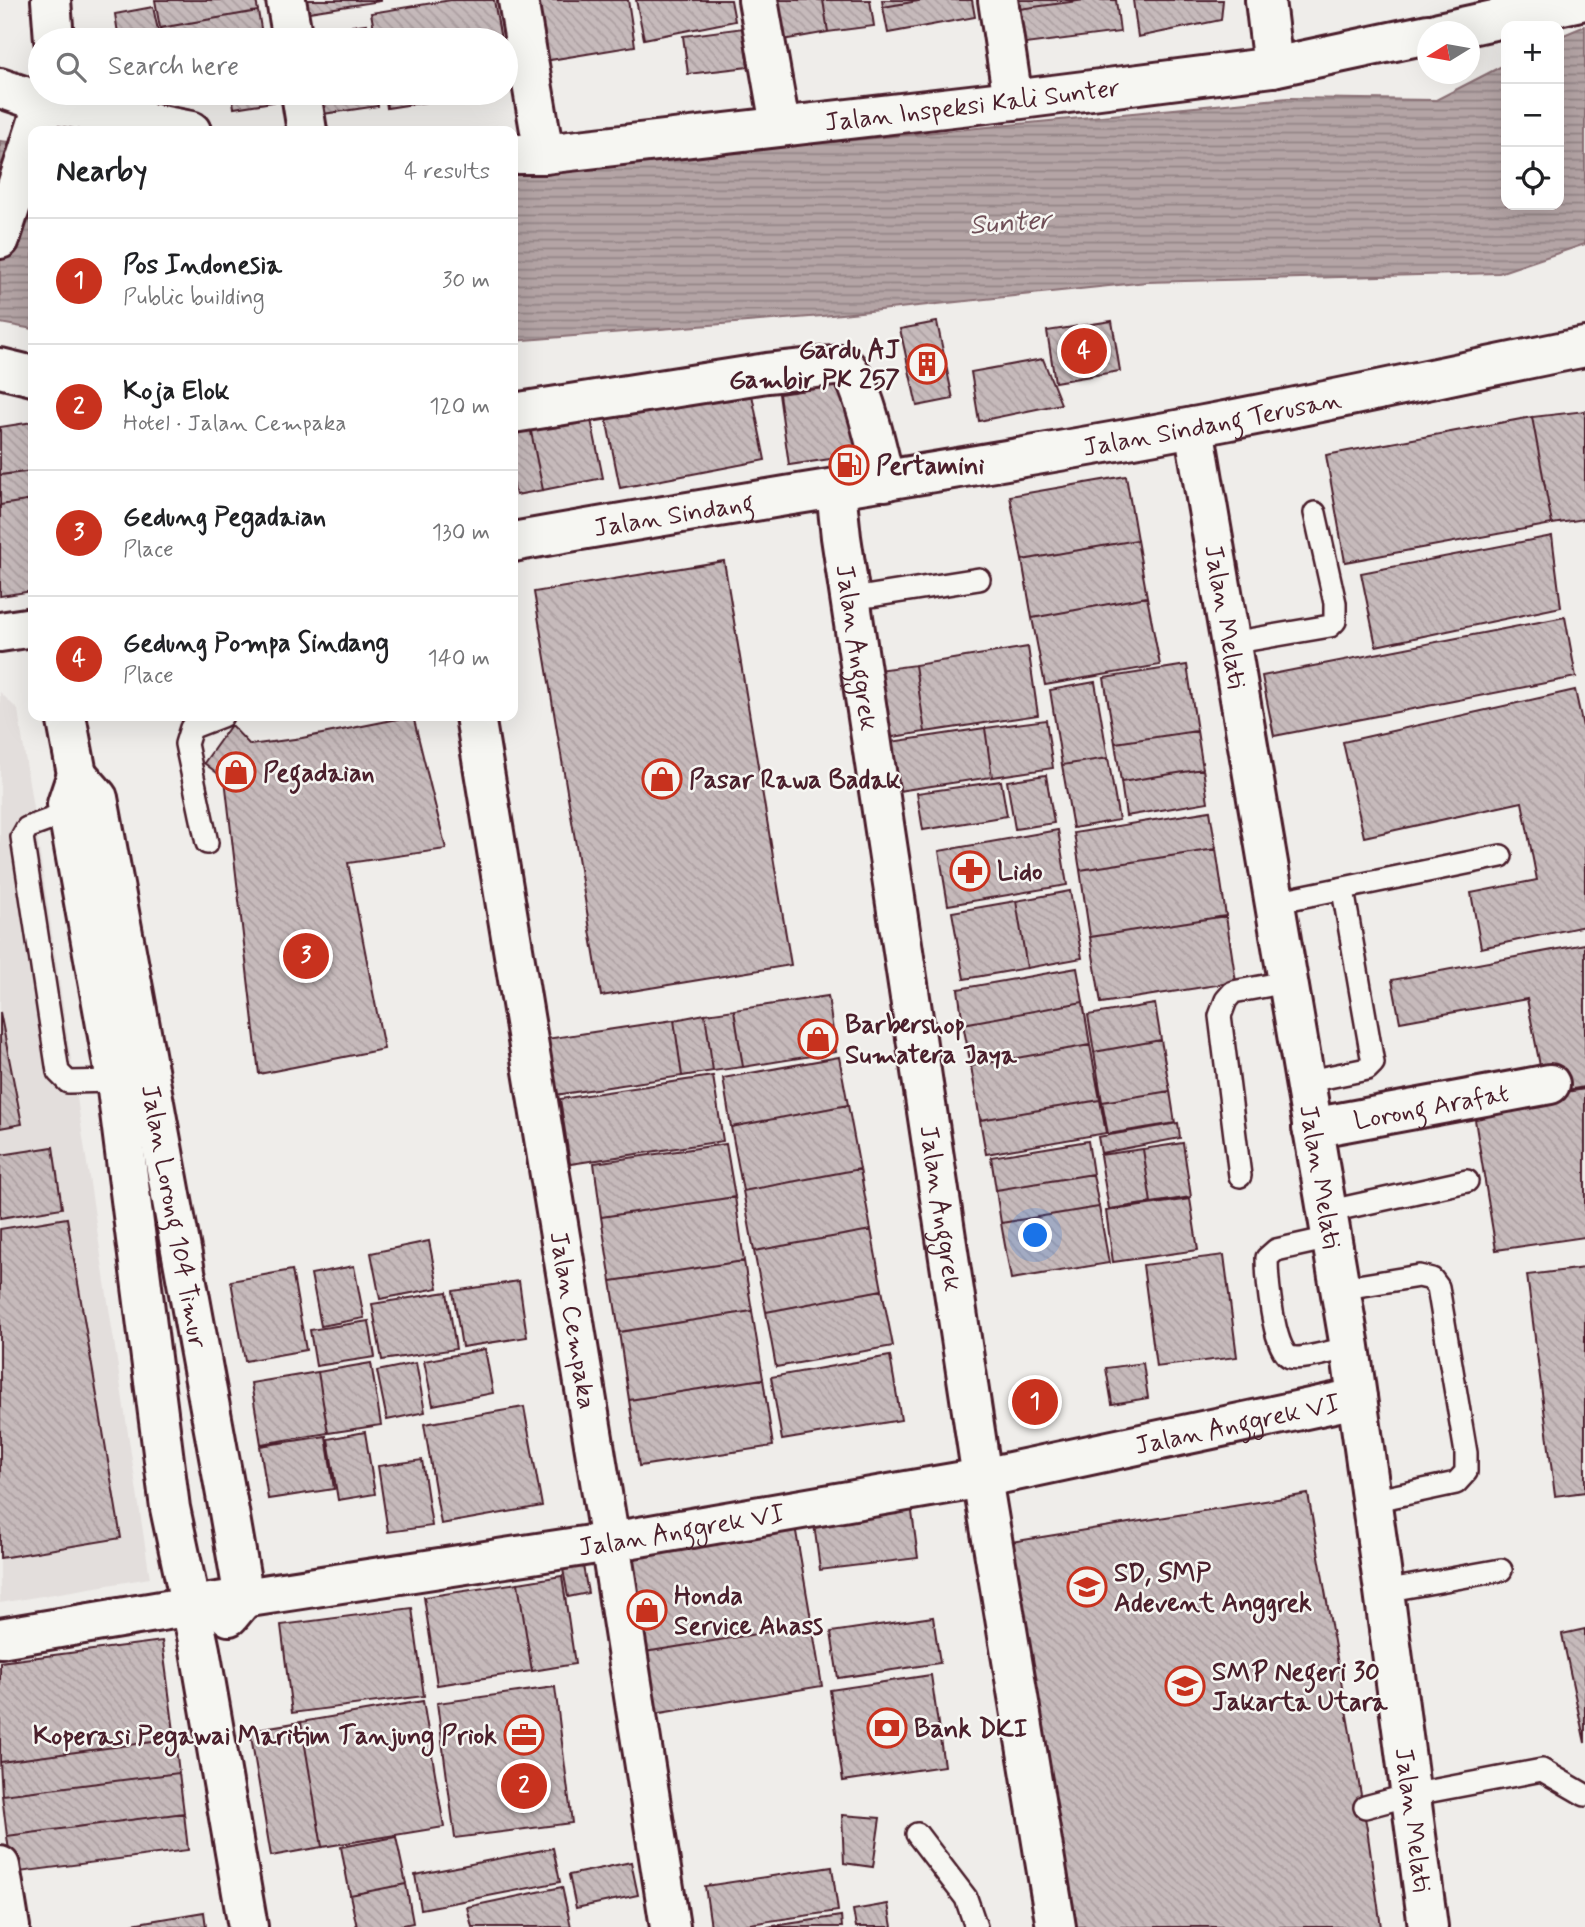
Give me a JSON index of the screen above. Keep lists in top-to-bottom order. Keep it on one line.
{"streets":{"street":["Jalan Inspeksi Kali Sunter","Jalan Sindang Terusan","Jalan Sindang","Jalan Melati","Jalan Anggrek","Lorong Arafat","Jalan Lorong 104 Timur","Jalan Cempaka","Jalan Anggrek VI"]},"crossings":[["Jalan Sindang Terusan","Jalan Sindang"],["Jalan Sindang Terusan","Jalan Melati"],["Jalan Sindang Terusan","Jalan Anggrek"],["Jalan Sindang","Jalan Anggrek"],["Jalan Melati","Lorong Arafat"],["Jalan Melati","Jalan Anggrek VI"],["Jalan Anggrek","Jalan Anggrek VI"],["Jalan Lorong 104 Timur","Jalan Anggrek VI"],["Jalan Cempaka","Jalan Anggrek VI"]],"water":["Sunter"],"places":{"building":["Gardu AJ Gambir PK 257"],"fuel station":["Pertamini"],"shop":["Pegadaian","Pasar Rawa Badak","Barbershop Sumatera Jaya","Honda Service Ahass"],"pharmacy":["Lido"],"school or university":["SD, SMP Adevent Anggrek","SMP Negeri 30 Jakarta Utara"],"bank":["Bank DKI"],"office":["Koperasi Pegawai Maritim Tanjung Priok"]},"north":"left","page":{"map_buttons":["+","−"],"search":"Search here","heading":["Nearby","4 results"],"list":[{"mark":"1","name":"Pos Indonesia","note":"Public building","value":"30 m"},{"mark":"2","name":"Koja Elok","note":"Hotel · Jalan Cempaka","value":"120 m"},{"mark":"3","name":"Gedung Pegadaian","note":"Place","value":"130 m"},{"mark":"4","name":"Gedung Pompa Sindang","note":"Place","value":"140 m"}],"pins":["4","3","1","2"]}}
